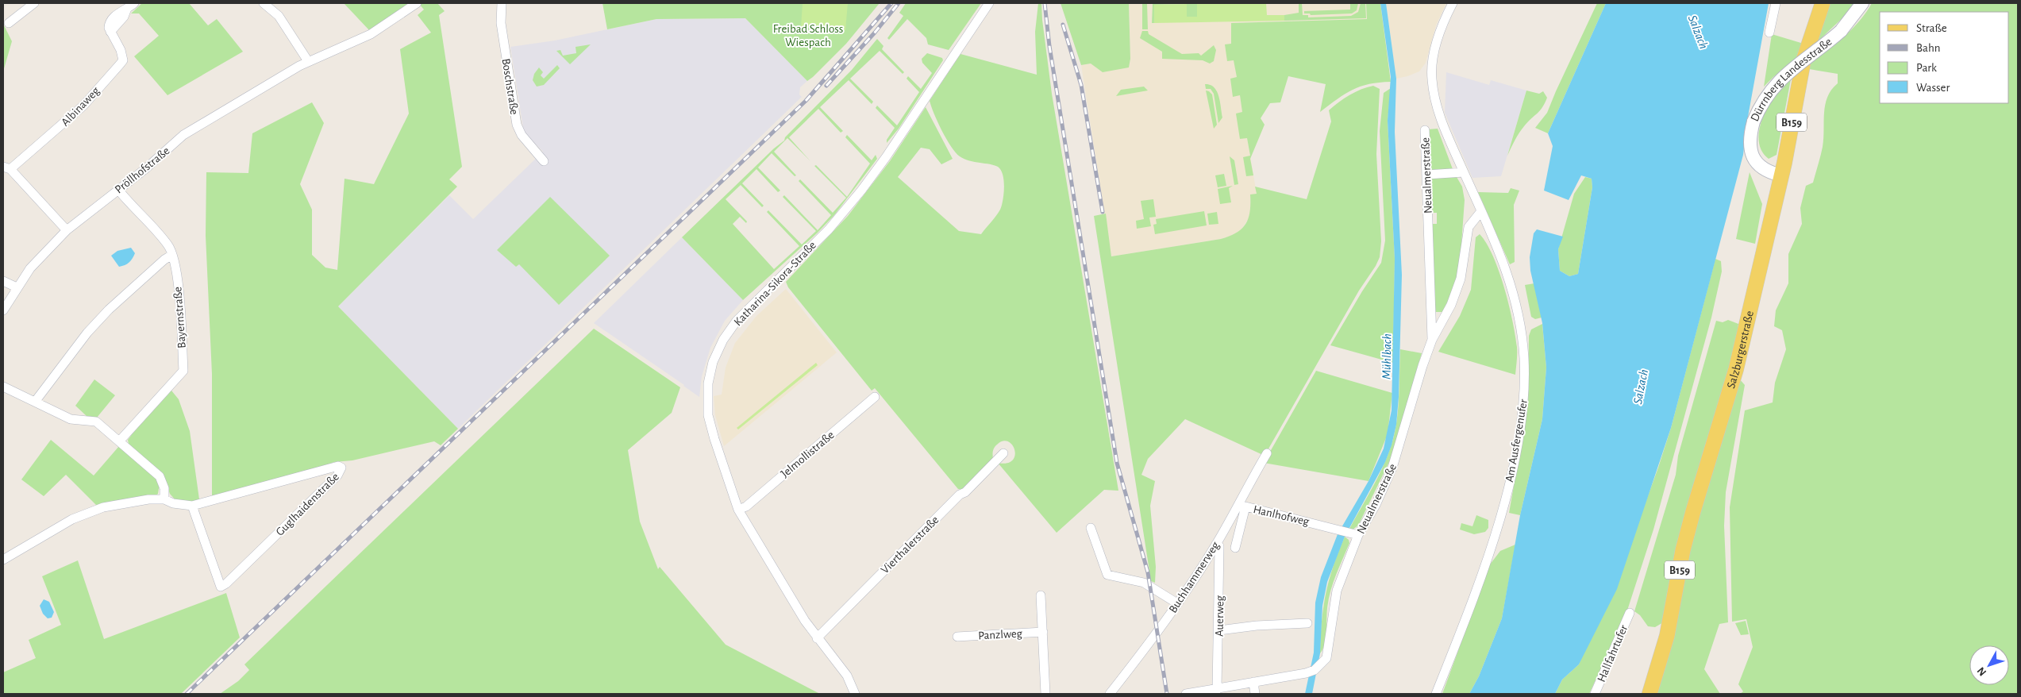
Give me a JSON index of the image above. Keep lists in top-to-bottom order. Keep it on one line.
{"streets":{"main road":["Dürrnberg Landesstraße","B159","Salzburgerstraße"],"street":["Boschstraße","Albinaweg","Pröllhofstraße","Neualmerstraße","Katharina-Sikora-Straße","Bayernstraße","Am Ausfergenufer","Jelmollistraße","Guglhaidenstraße","Hanlhofweg","Vierthalerstraße","Buchhammerweg","Auerweg","Panzlweg","Hallfahrtufer"]},"crossings":[["Dürrnberg Landesstraße","Salzburgerstraße"],["Pröllhofstraße","Bayernstraße"],["Neualmerstraße","Am Ausfergenufer"],["Neualmerstraße","Hanlhofweg"],["Katharina-Sikora-Straße","Jelmollistraße"],["Katharina-Sikora-Straße","Vierthalerstraße"],["Buchhammerweg","Auerweg"]],"water":["Salzach","Mühlbach"],"parks":["Freibad Schloss Wiespach"],"legend":["Straße","Bahn","Park","Wasser"],"north":"bottom left"}
